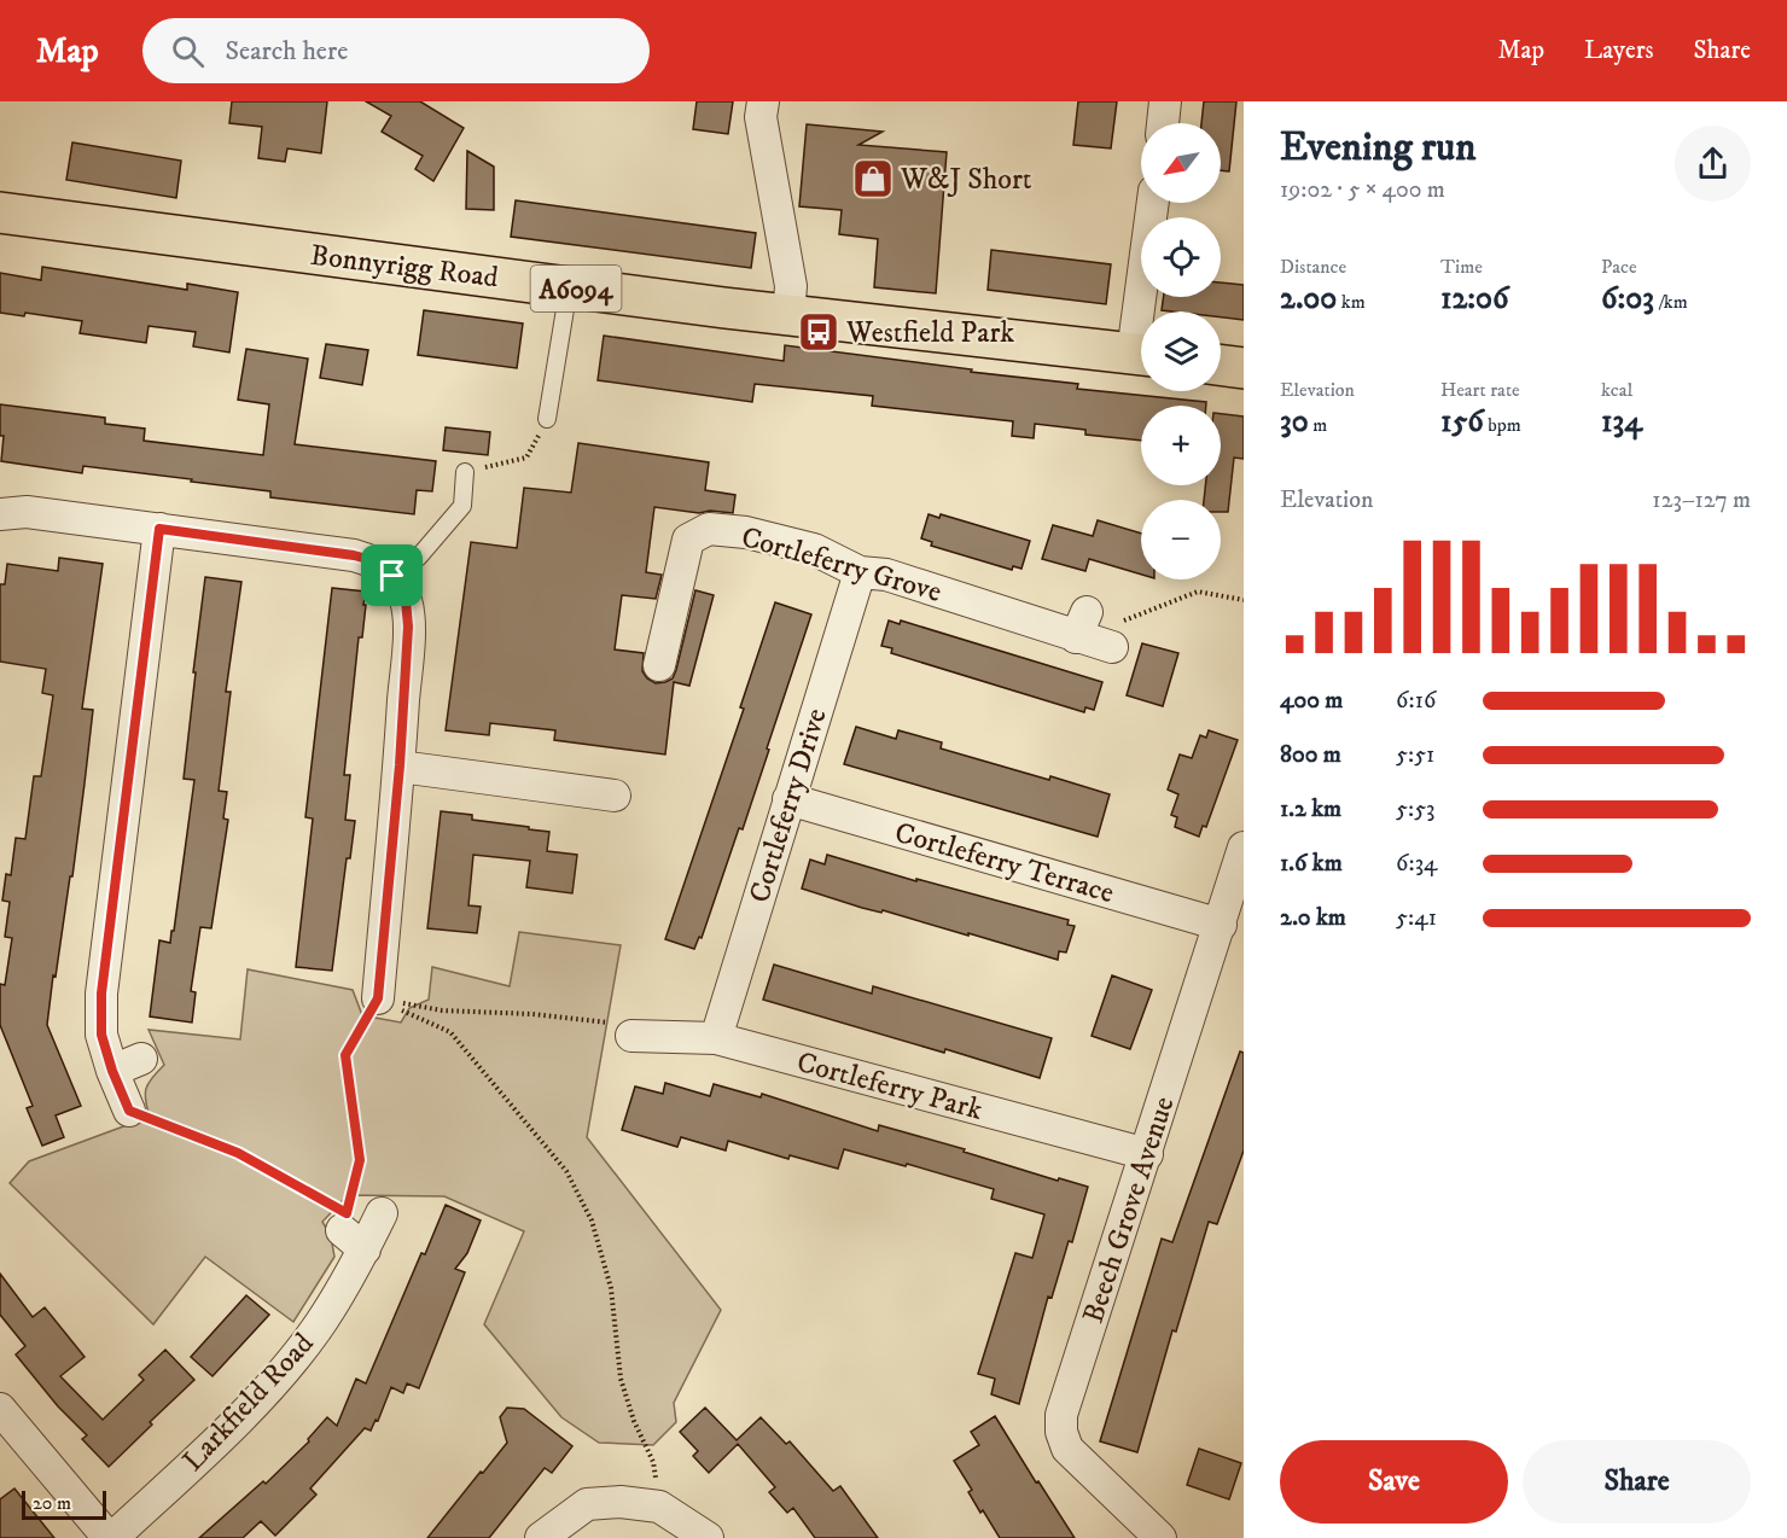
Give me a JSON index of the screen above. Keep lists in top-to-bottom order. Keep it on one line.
{"streets":{"main road":["Bonnyrigg Road","A6094"],"street":["Cortleferry Grove","Cortleferry Drive","Cortleferry Terrace","Cortleferry Park","Beech Grove Avenue","Larkfield Road"]},"crossings":[["Cortleferry Grove","Cortleferry Drive"],["Cortleferry Drive","Cortleferry Terrace"],["Cortleferry Drive","Cortleferry Park"],["Cortleferry Terrace","Beech Grove Avenue"],["Cortleferry Park","Beech Grove Avenue"]],"places":{"shop":["W&J Short"],"bus stop":["Westfield Park"]},"scale_bar":"20 m","north":"bottom left","page":{"header":"Map","search":"Search here","nav":["Map","Layers","Share"],"heading":["Evening run","19:02 · 5 × 400 m"],"map_buttons":["+","−"],"stats":[["Distance","2.00 km"],["Time","12:06"],["Pace","6:03 /km"],["Elevation","30 m"],["Heart rate","156 bpm"],["kcal","134"]],"chart":["Elevation","123–127 m"],"list":[{"name":"400 m","note":"6:16"},{"name":"800 m","note":"5:51"},{"name":"1.2 km","note":"5:53"},{"name":"1.6 km","note":"6:34"},{"name":"2.0 km","note":"5:41"}],"buttons":["Save","Share"],"scale":"20 m"}}
